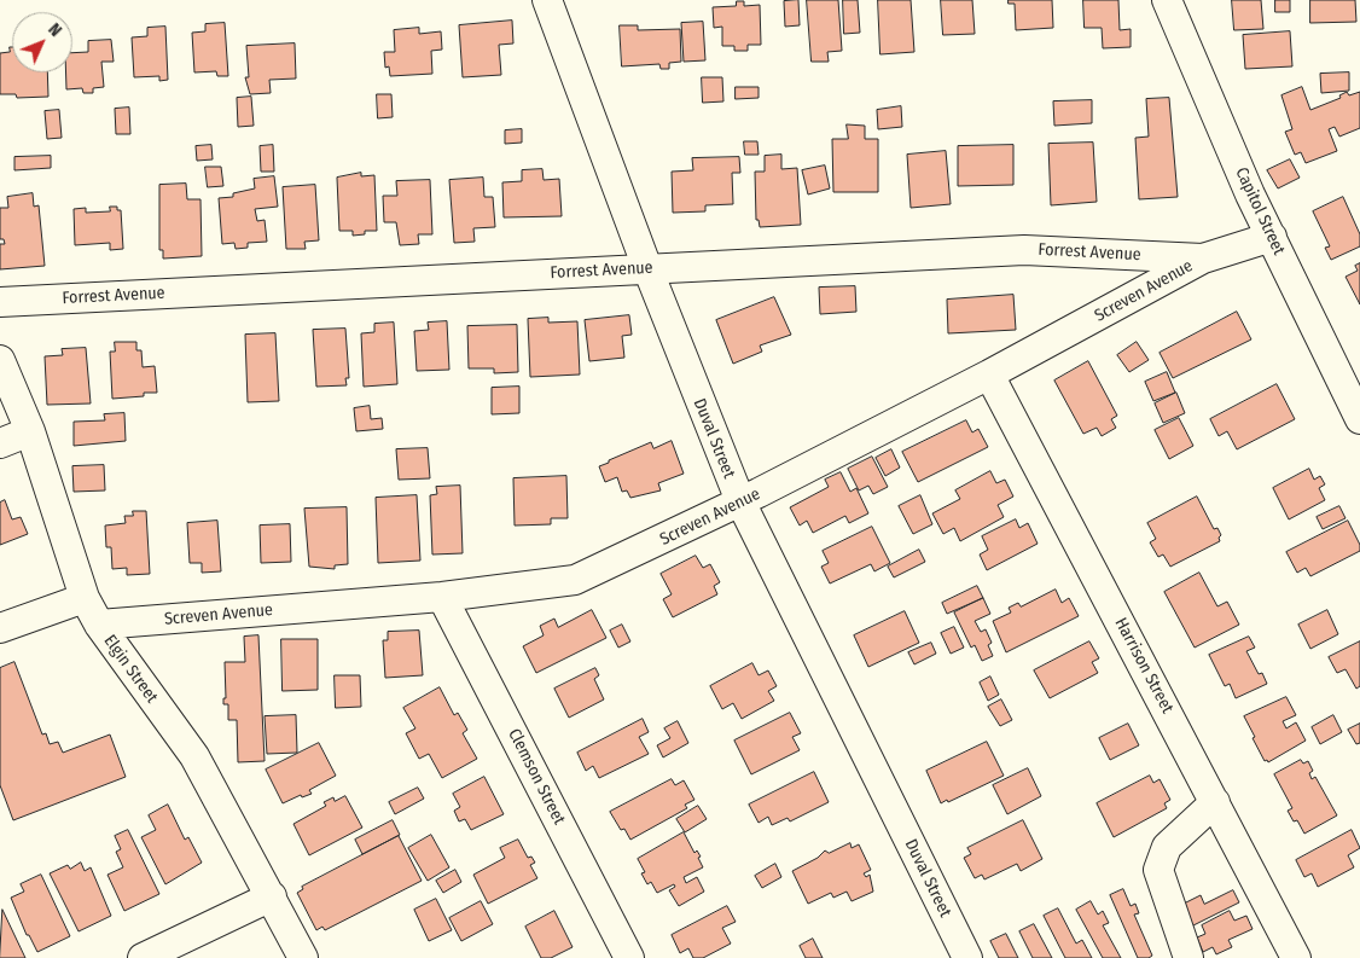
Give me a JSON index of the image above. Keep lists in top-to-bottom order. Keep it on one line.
{"streets":{"street":["Capitol Street","Forrest Avenue","Screven Avenue","Duval Street","Harrison Street","Elgin Street","Clemson Street"]},"crossings":[["Capitol Street","Screven Avenue"],["Forrest Avenue","Screven Avenue"],["Forrest Avenue","Duval Street"],["Screven Avenue","Duval Street"],["Screven Avenue","Harrison Street"],["Screven Avenue","Elgin Street"],["Screven Avenue","Clemson Street"]],"north":"top right"}
